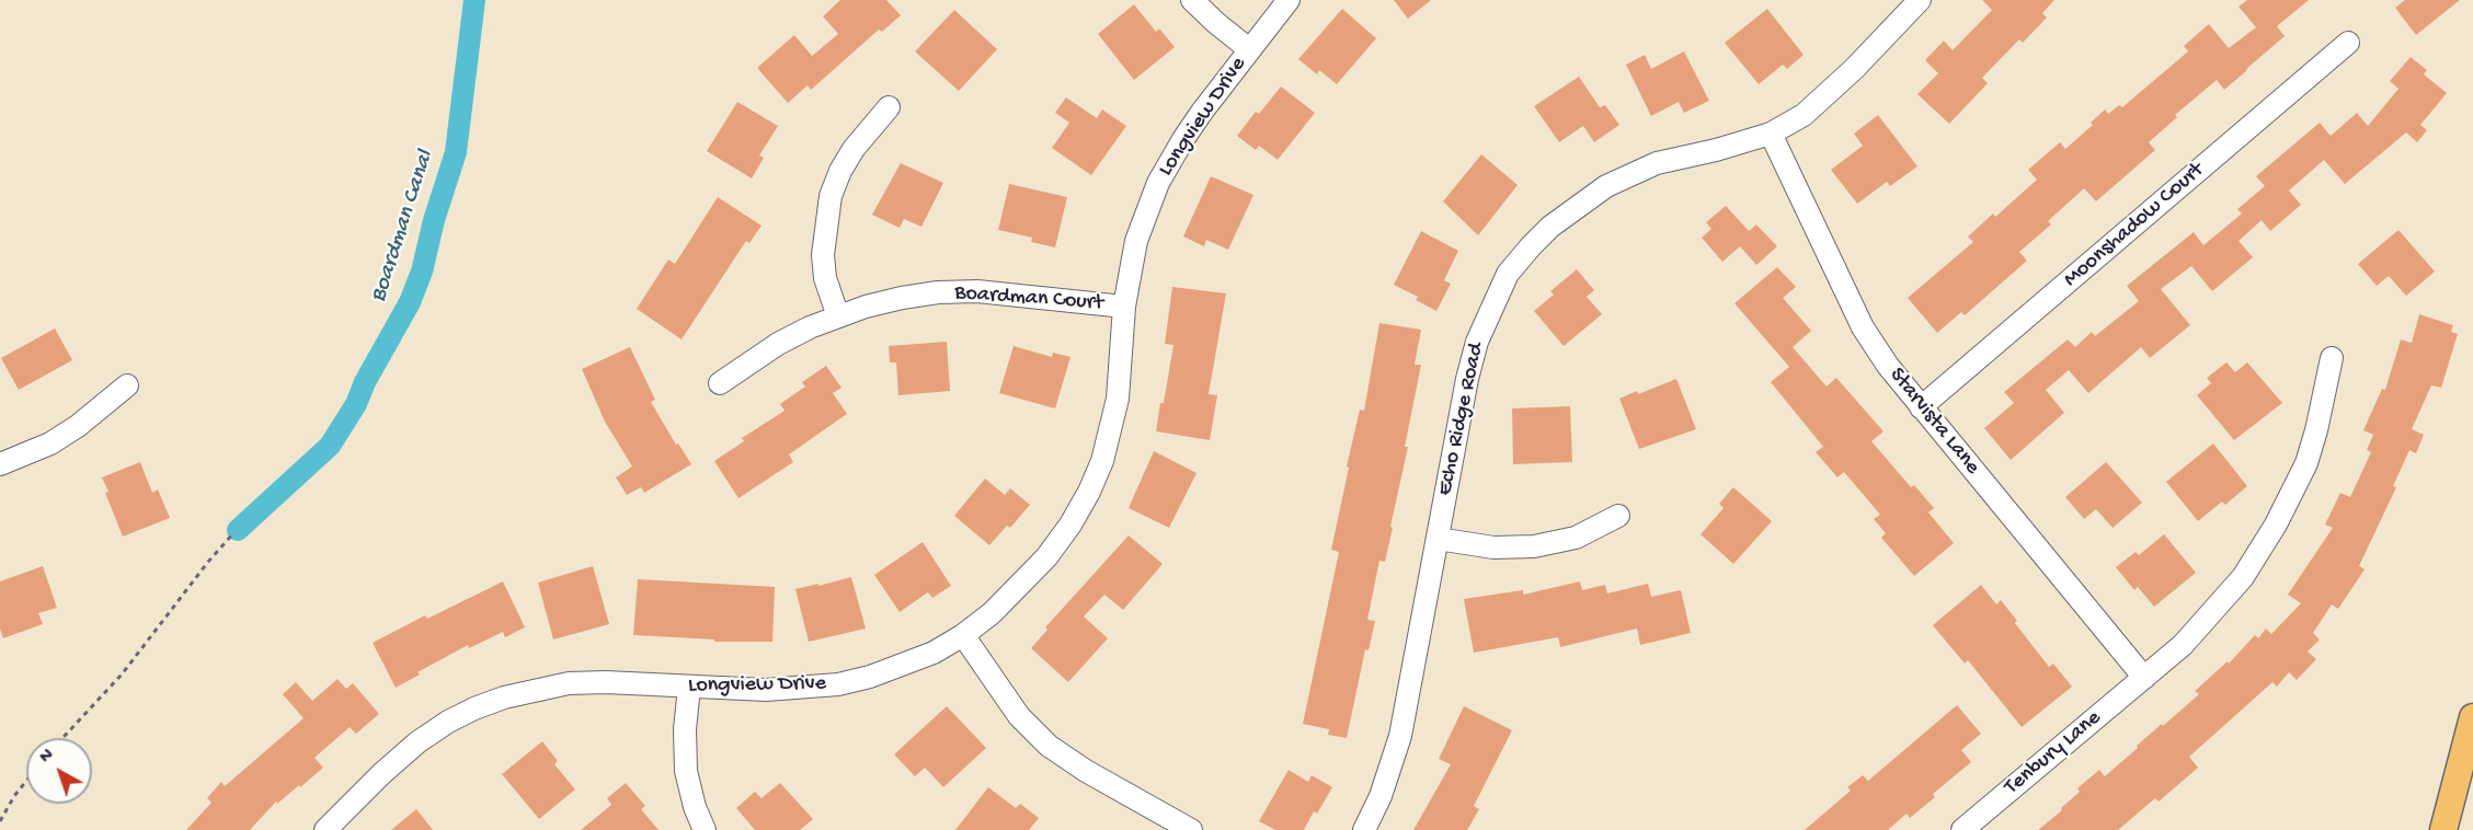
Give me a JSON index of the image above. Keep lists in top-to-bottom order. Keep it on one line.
{"streets":{"street":["Longview Drive","Moonshadow Court","Boardman Court","Echo Ridge Road","Starvista Lane","Tenbury Lane"]},"crossings":[["Longview Drive","Boardman Court"],["Moonshadow Court","Starvista Lane"],["Echo Ridge Road","Starvista Lane"],["Starvista Lane","Tenbury Lane"]],"water":["Boardman Canal"],"north":"top left"}
